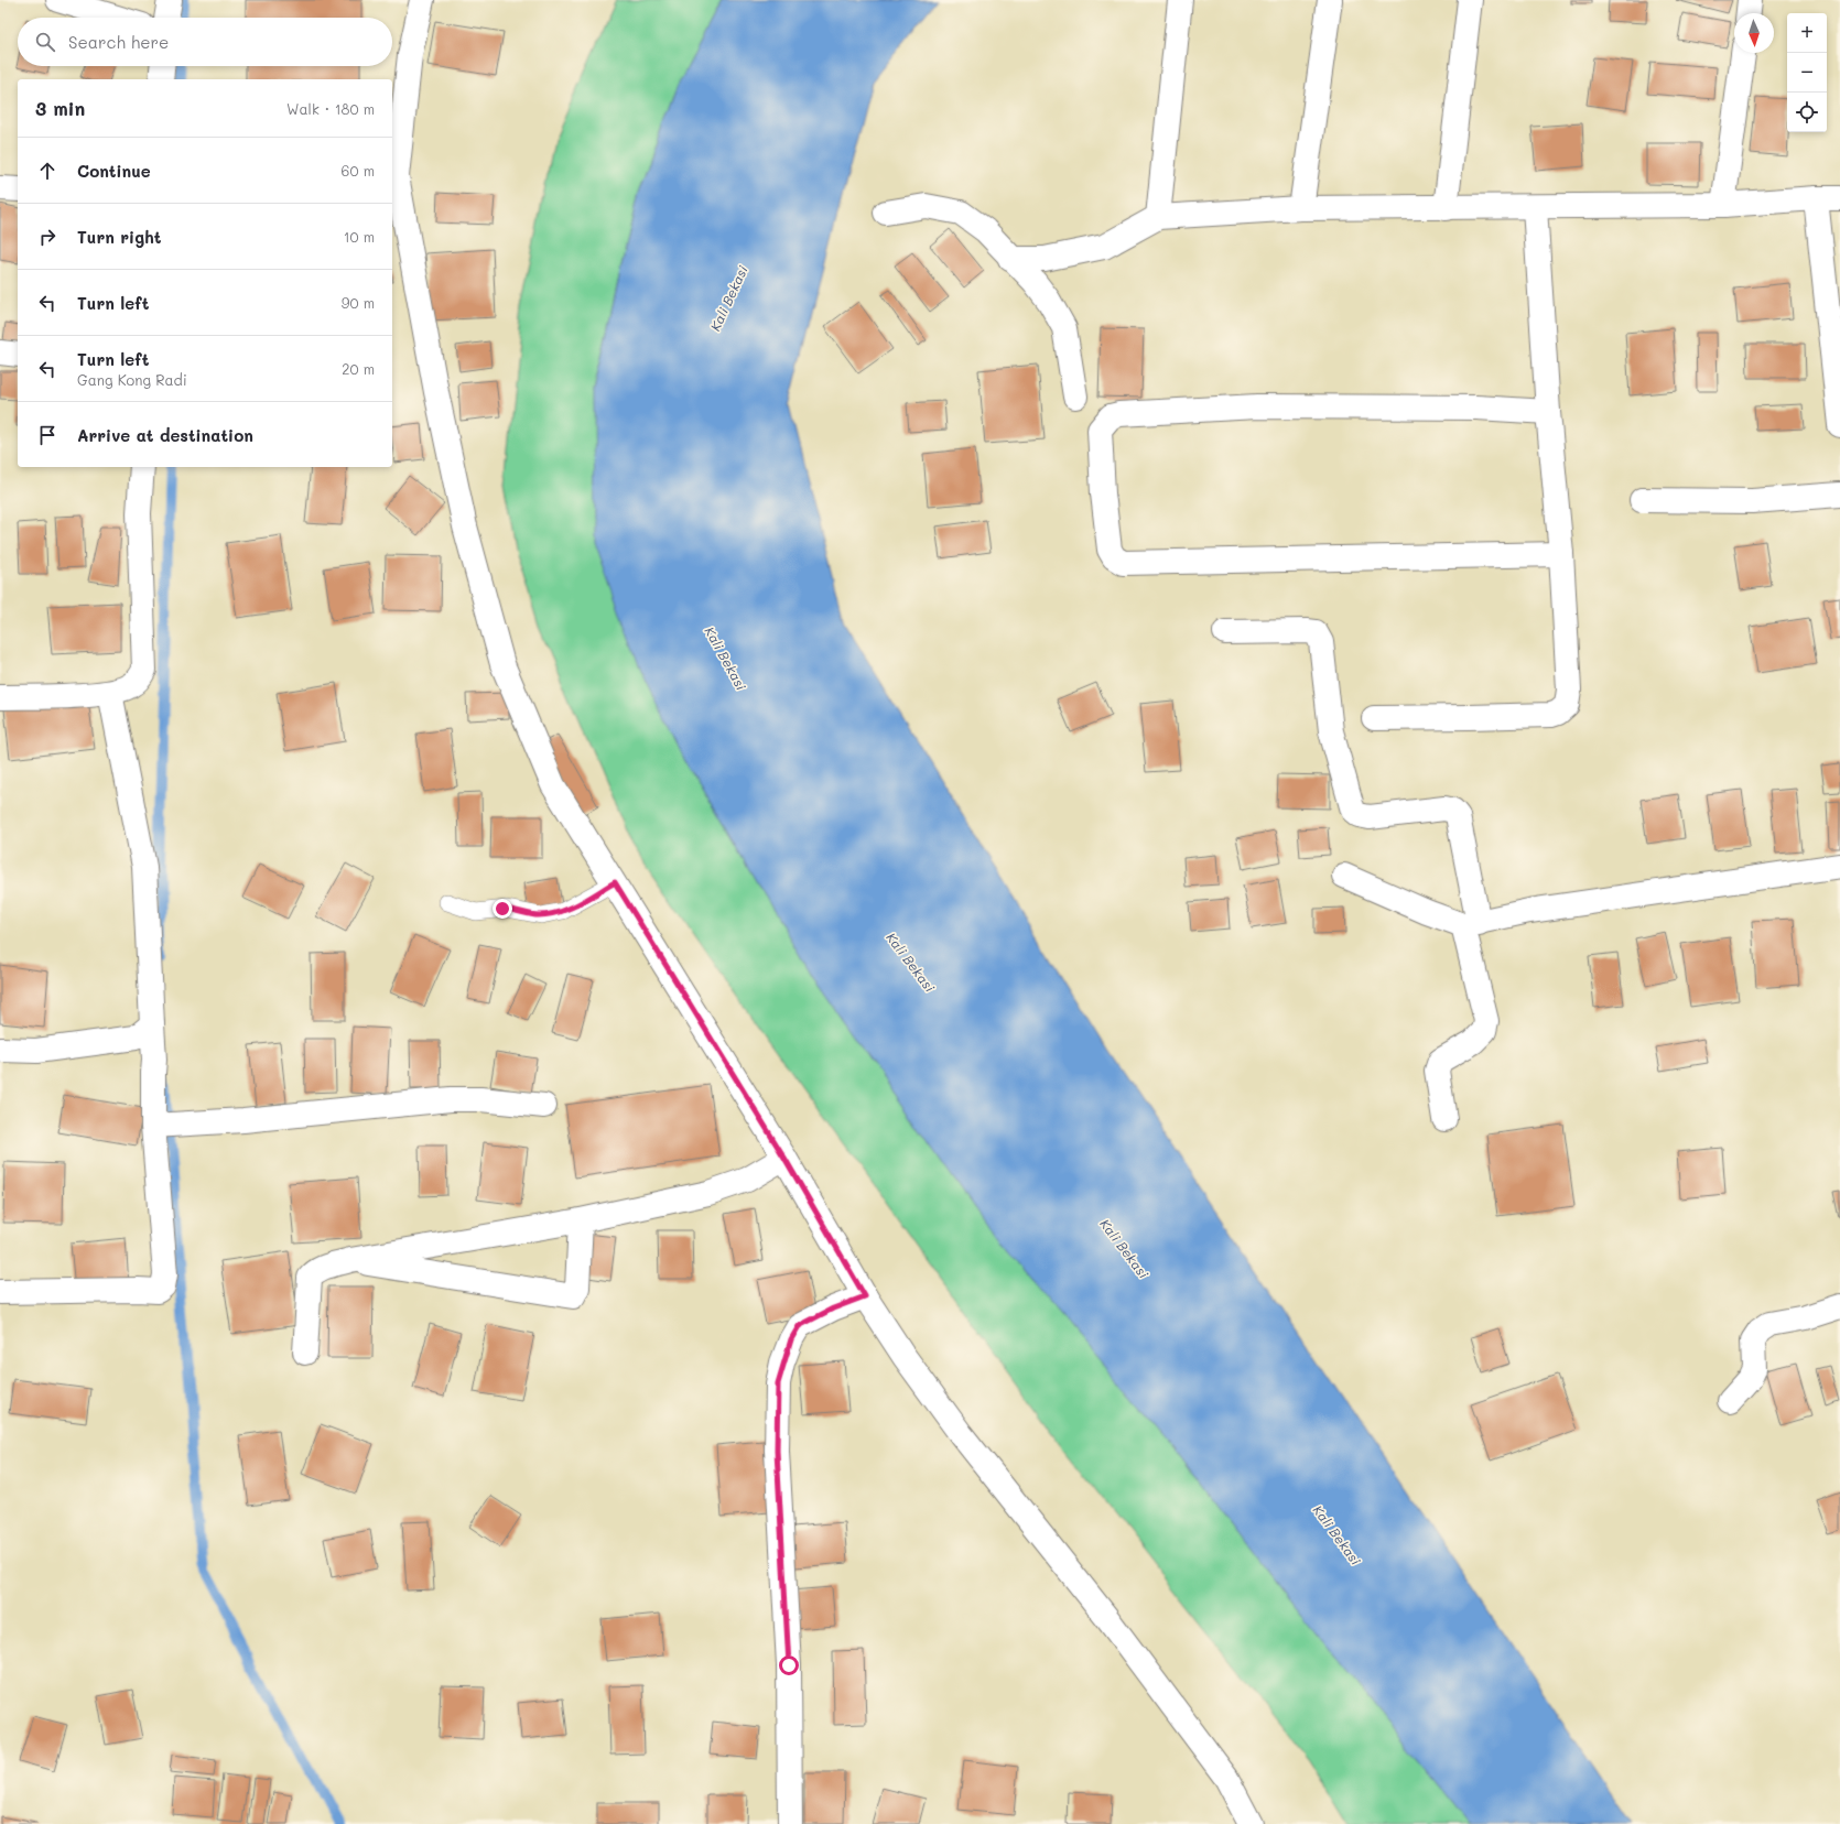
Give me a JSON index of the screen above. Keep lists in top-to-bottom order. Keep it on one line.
{"water":["Kali Bekasi"],"north":"bottom","page":{"map_buttons":["+","−"],"search":"Search here","heading":["3 min","Walk · 180 m"],"list":[["Continue","60 m"],["Turn right","10 m"],["Turn left","90 m"],["Turn left","Gang Kong Radi","20 m"],"Arrive at destination"]}}
